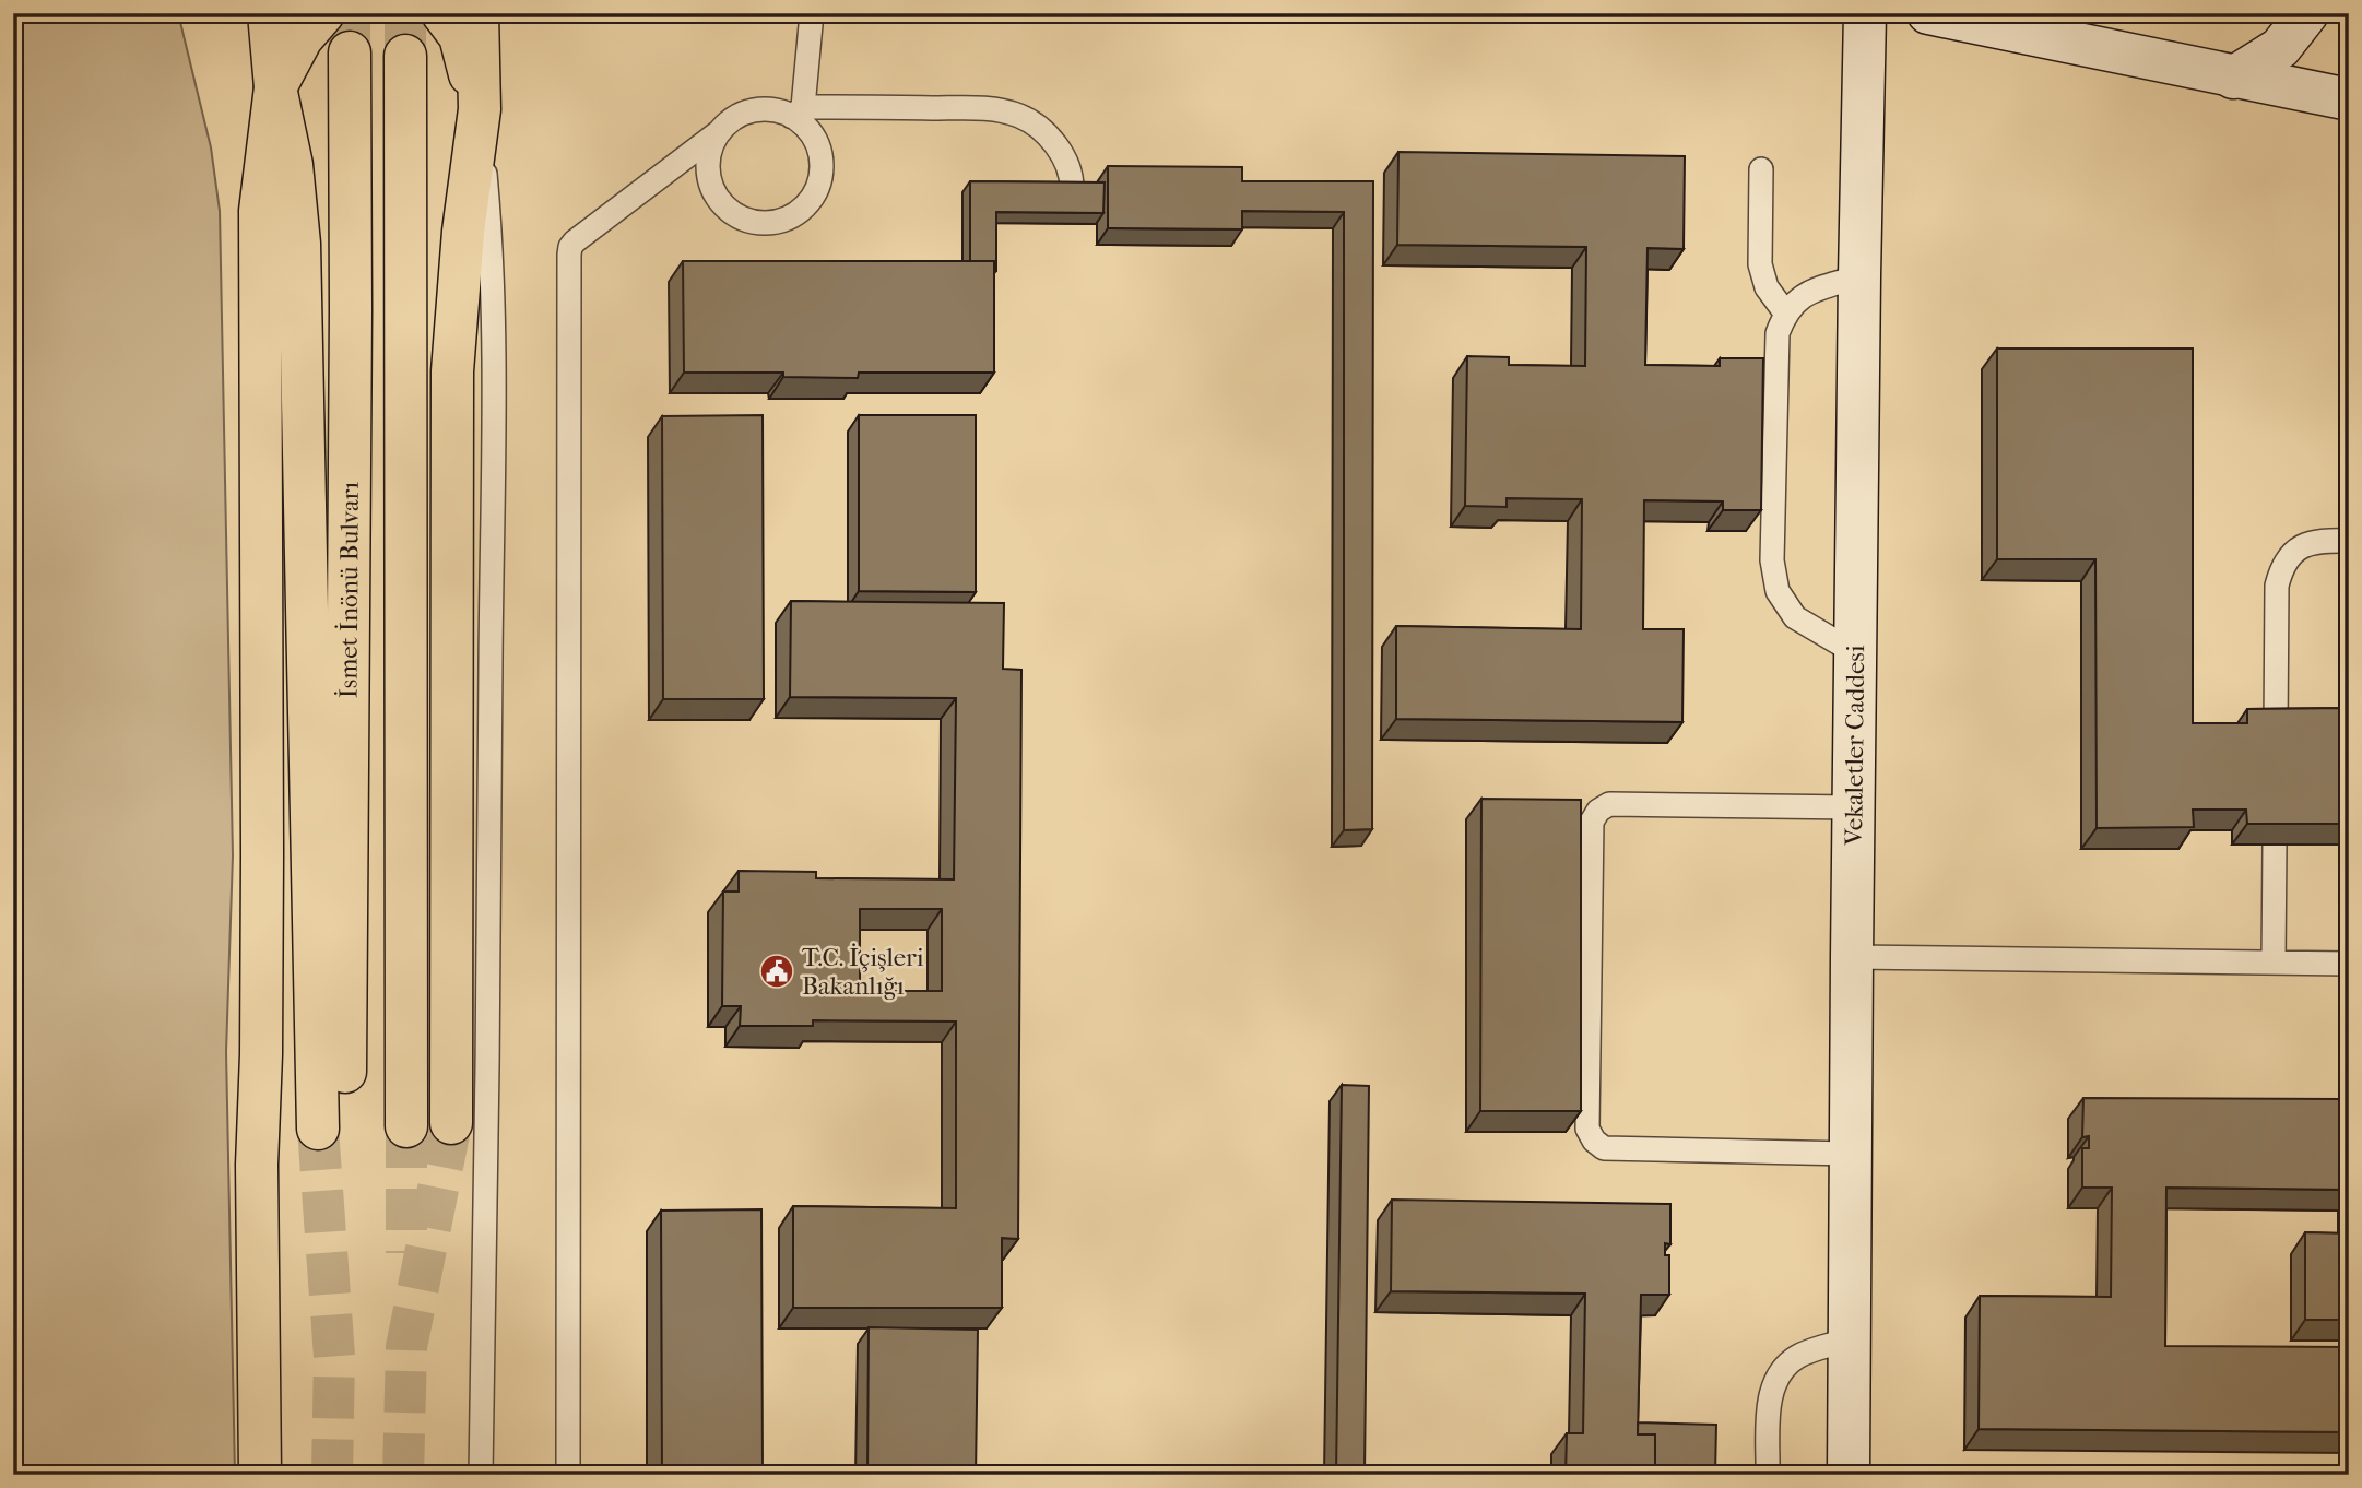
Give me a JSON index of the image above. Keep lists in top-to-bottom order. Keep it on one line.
{"streets":{"main road":["İsmet İnönü Bulvarı"],"street":["Vekaletler Caddesi"]},"places":{"public building":["T.C. İçişleri Bakanlığı"]}}
